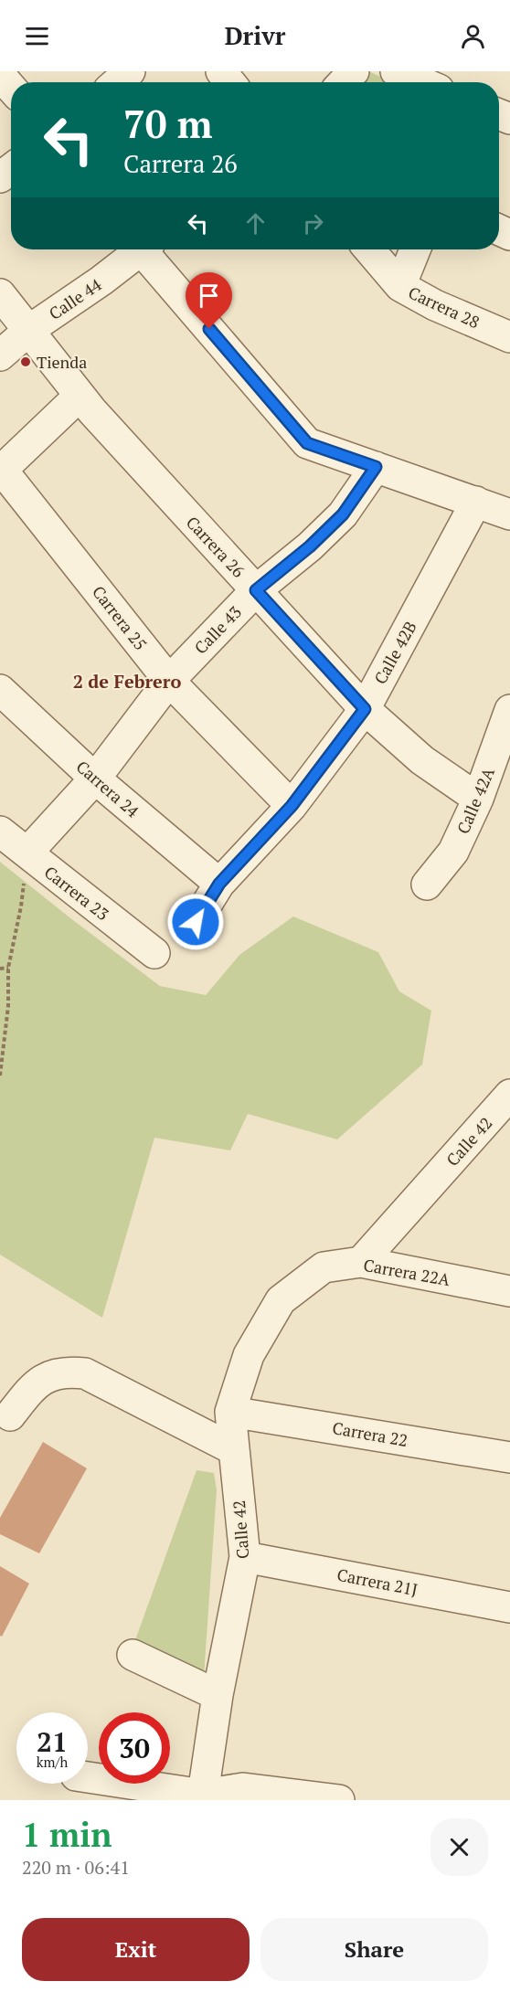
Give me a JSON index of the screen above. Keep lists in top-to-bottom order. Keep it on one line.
{"streets":{"street":["Calle 44","Carrera 28","Carrera 26","Carrera 25","Calle 43","Calle 42B","Carrera 24","Calle 42A","Carrera 23","Calle 42","Carrera 22A","Carrera 22","Carrera 21J"]},"crossings":[["Calle 44","Carrera 26"],["Carrera 26","Calle 43"],["Carrera 26","Calle 42B"],["Carrera 26","Calle 42A"],["Carrera 25","Calle 43"],["Carrera 25","Calle 42B"],["Calle 43","Carrera 24"],["Calle 43","Carrera 23"],["Calle 42B","Carrera 24"],["Calle 42","Carrera 22A"],["Calle 42","Carrera 22"],["Calle 42","Carrera 21J"]],"districts":["2 de Febrero"],"places":["Tienda"],"page":{"header":"Drivr","turn":["70 m","Carrera 26"],"speed":"21 km/h","limit":"30","heading":["1 min","220 m · 06:41"],"buttons":["Exit","Share"]}}
